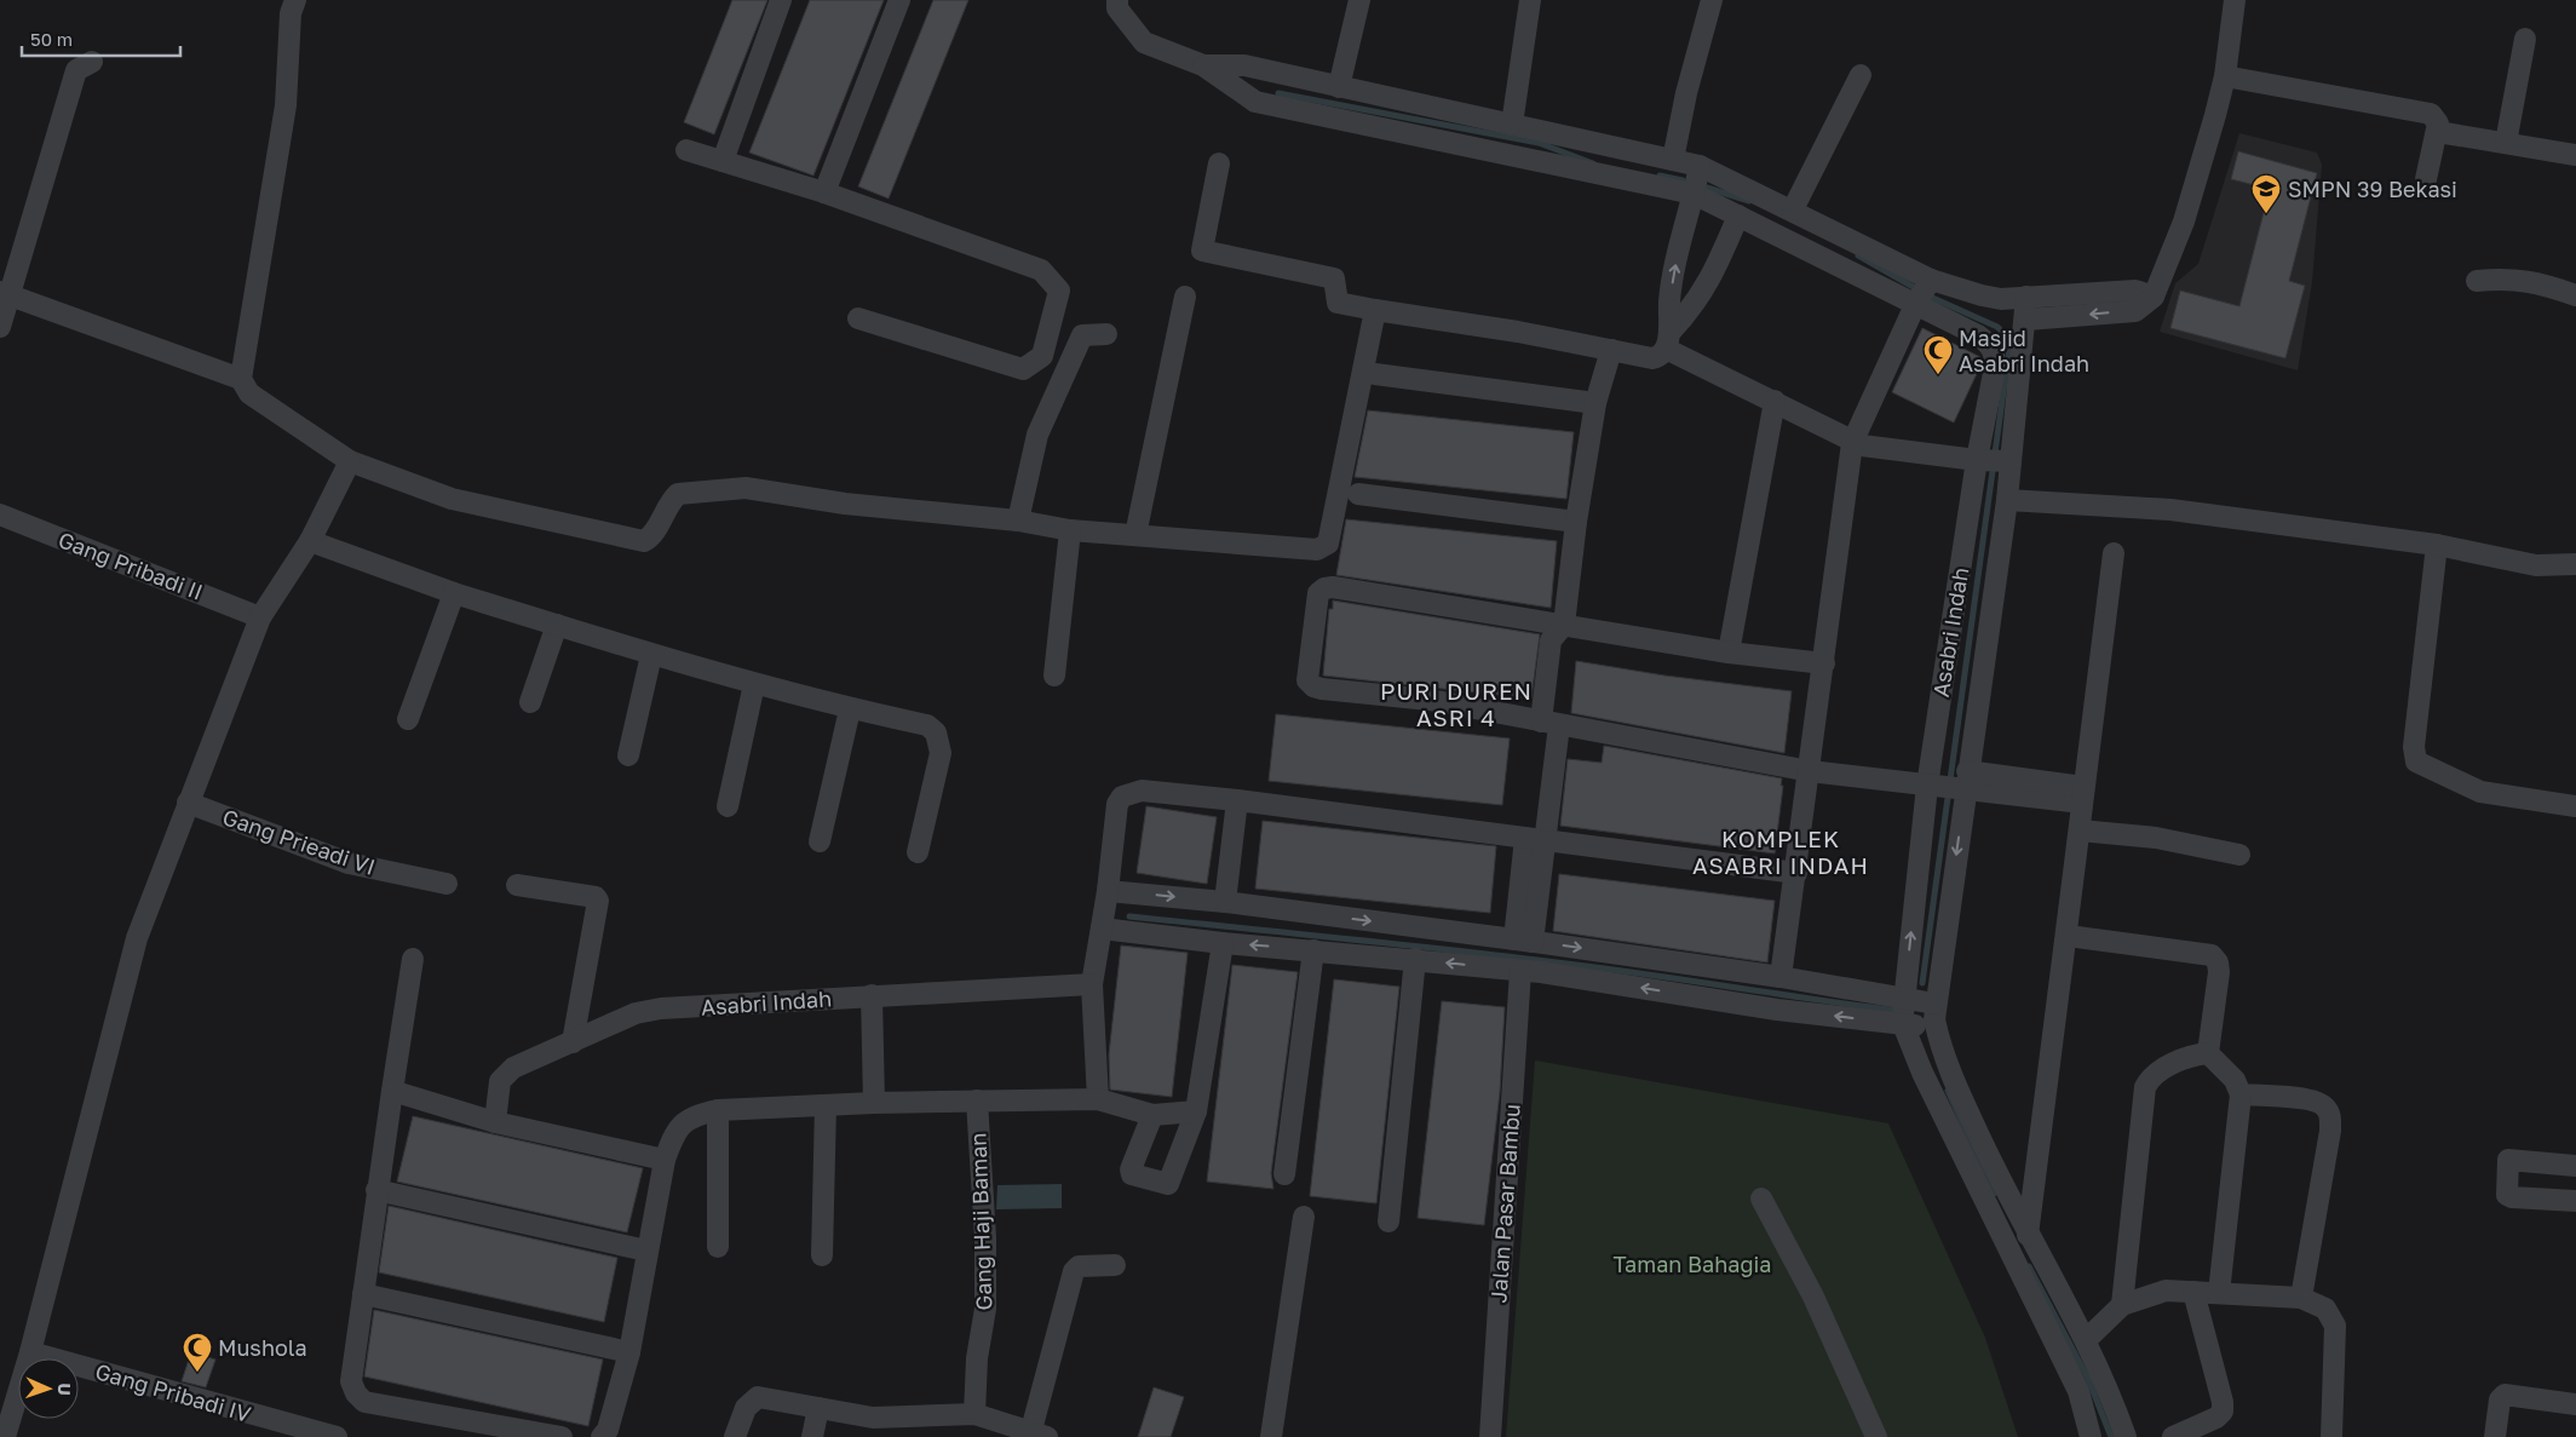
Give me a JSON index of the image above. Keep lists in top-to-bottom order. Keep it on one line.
{"streets":{"street":["Gang Pribadi II","Asabri Indah","Gang Prieadi VI","Jalan Pasar Bambu","Gang Haji Baman","Gang Pribadi IV"]},"districts":["PURI DUREN ASRI 4","KOMPLEK ASABRI INDAH"],"parks":["Taman Bahagia"],"places":{"school or university":["SMPN 39 Bekasi"],"mosque":["Masjid Asabri Indah","Mushola"]},"scale_bar":"50 m","north":"right"}
